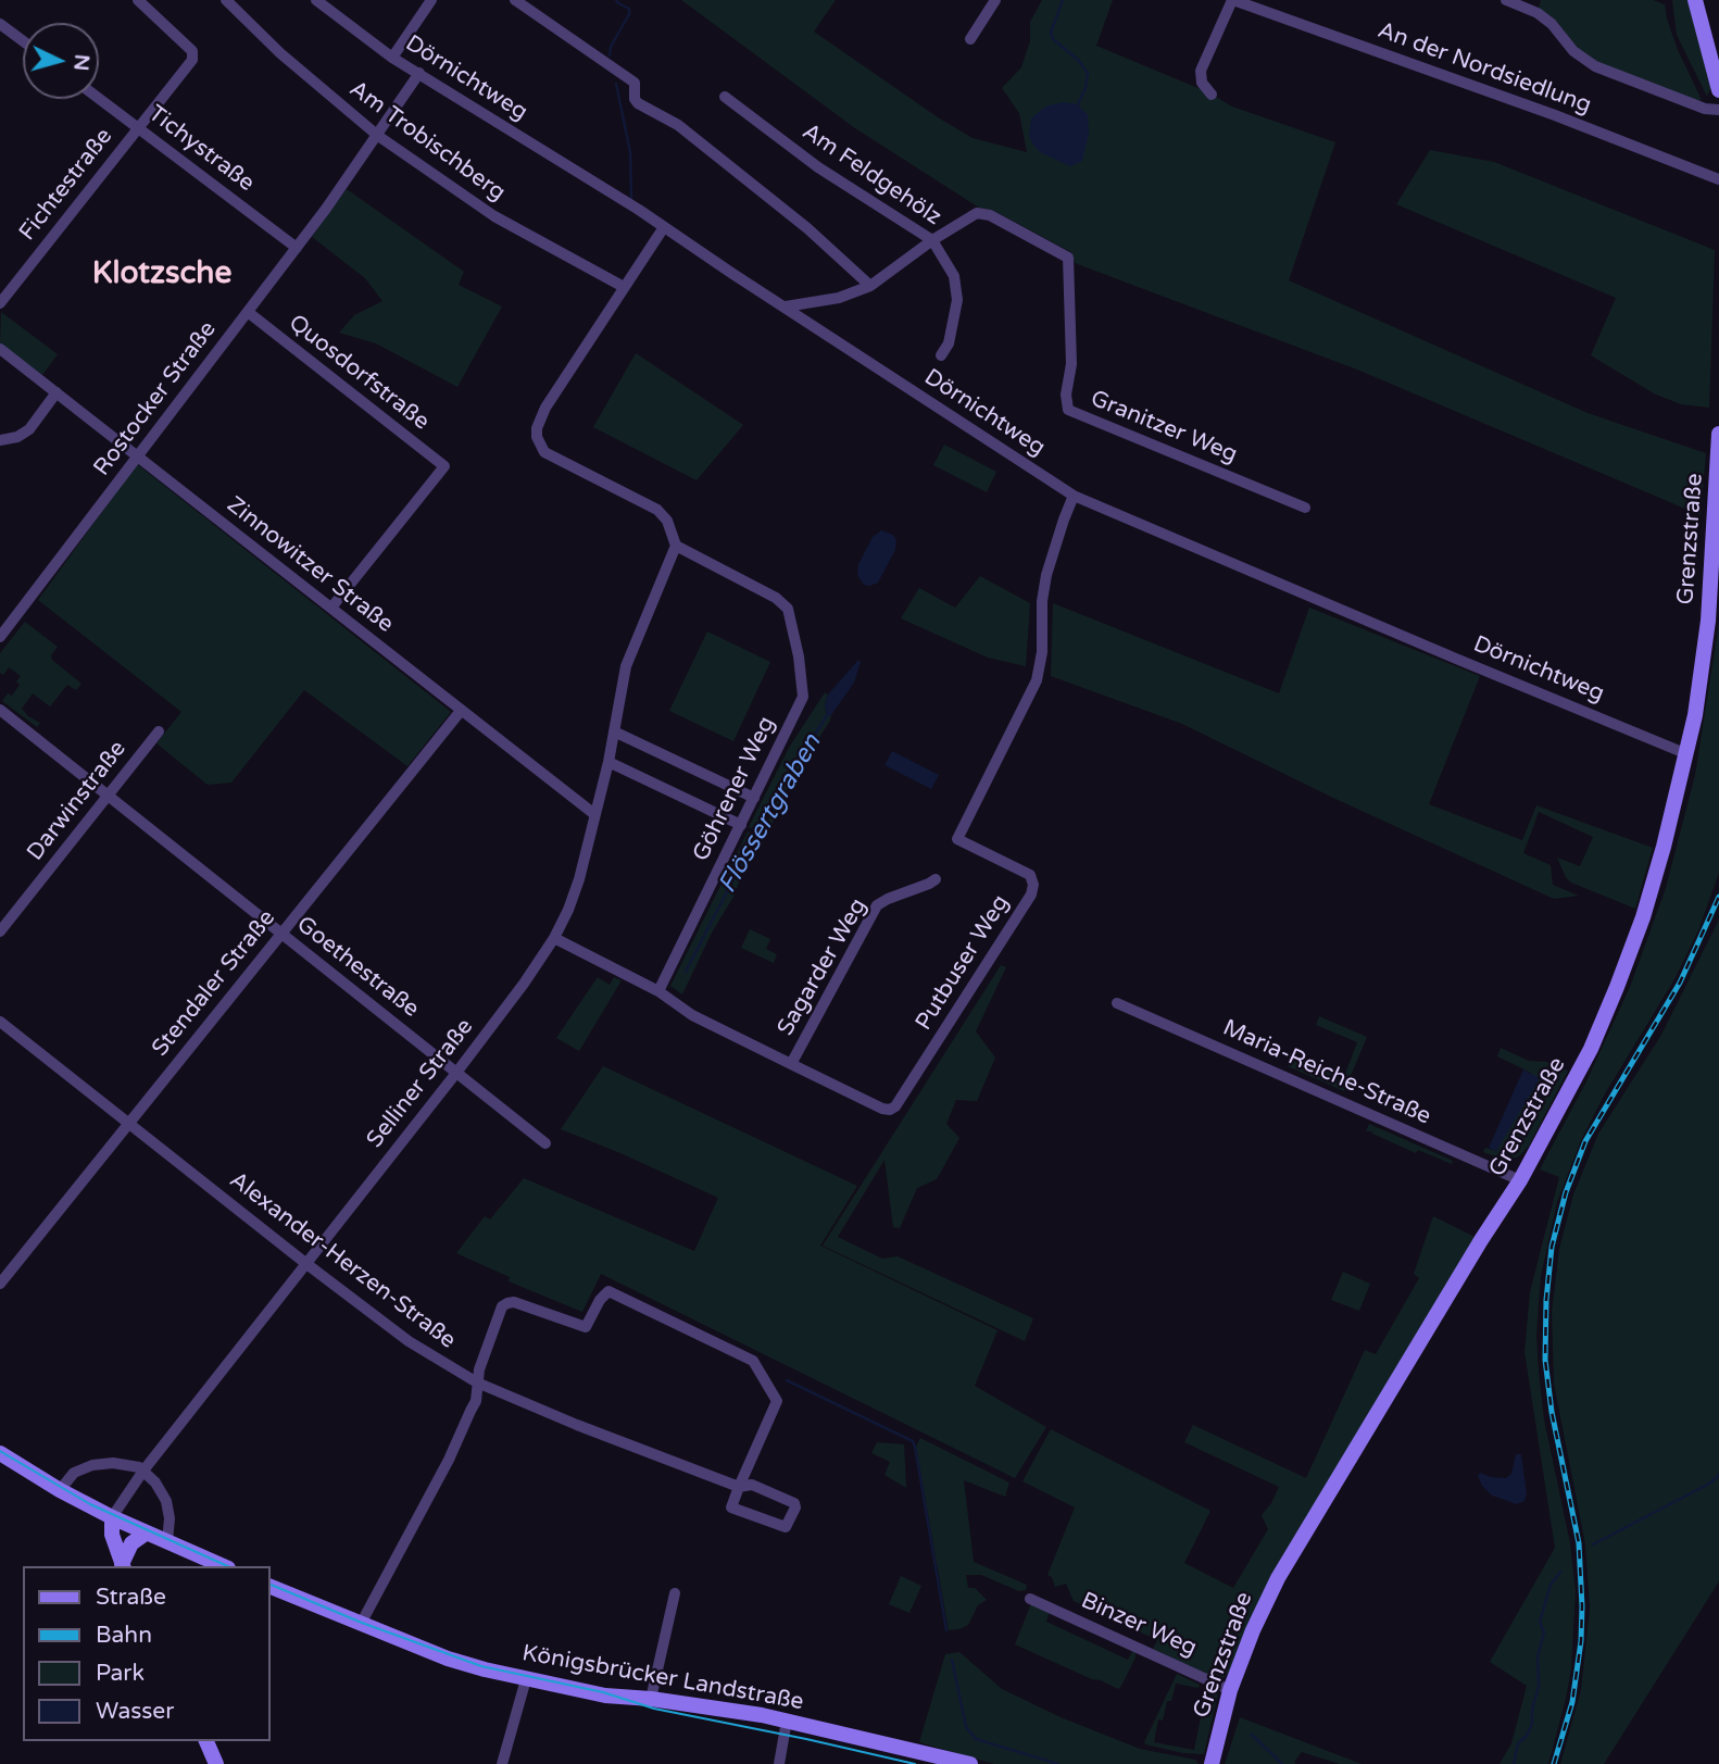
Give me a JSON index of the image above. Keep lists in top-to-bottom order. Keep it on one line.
{"streets":{"main road":["Grenzstraße","Königsbrücker Landstraße"],"street":["An der Nordsiedlung","Dörnichtweg","Am Trobischberg","Tichystraße","Am Feldgehölz","Fichtestraße","Quosdorfstraße","Rostocker Straße","Granitzer Weg","Zinnowitzer Straße","Göhrener Weg","Darwinstraße","Putbuser Weg","Goethestraße","Sagarder Weg","Stendaler Straße","Maria-Reiche-Straße","Selliner Straße","Alexander-Herzen-Straße","Binzer Weg"]},"crossings":[["Dörnichtweg","Rostocker Straße"],["Dörnichtweg","Granitzer Weg"],["Dörnichtweg","Grenzstraße"],["Dörnichtweg","Putbuser Weg"],["Am Trobischberg","Rostocker Straße"],["Tichystraße","Fichtestraße"],["Tichystraße","Rostocker Straße"],["Am Feldgehölz","Granitzer Weg"],["Quosdorfstraße","Rostocker Straße"],["Quosdorfstraße","Zinnowitzer Straße"],["Rostocker Straße","Zinnowitzer Straße"],["Grenzstraße","Maria-Reiche-Straße"],["Grenzstraße","Binzer Weg"],["Zinnowitzer Straße","Stendaler Straße"],["Zinnowitzer Straße","Selliner Straße"],["Göhrener Weg","Putbuser Weg"],["Göhrener Weg","Selliner Straße"],["Darwinstraße","Goethestraße"],["Putbuser Weg","Sagarder Weg"],["Goethestraße","Stendaler Straße"],["Goethestraße","Selliner Straße"],["Stendaler Straße","Alexander-Herzen-Straße"],["Selliner Straße","Alexander-Herzen-Straße"]],"districts":["Klotzsche"],"water":["Flössertgraben"],"legend":["Straße","Bahn","Park","Wasser"],"north":"right"}
